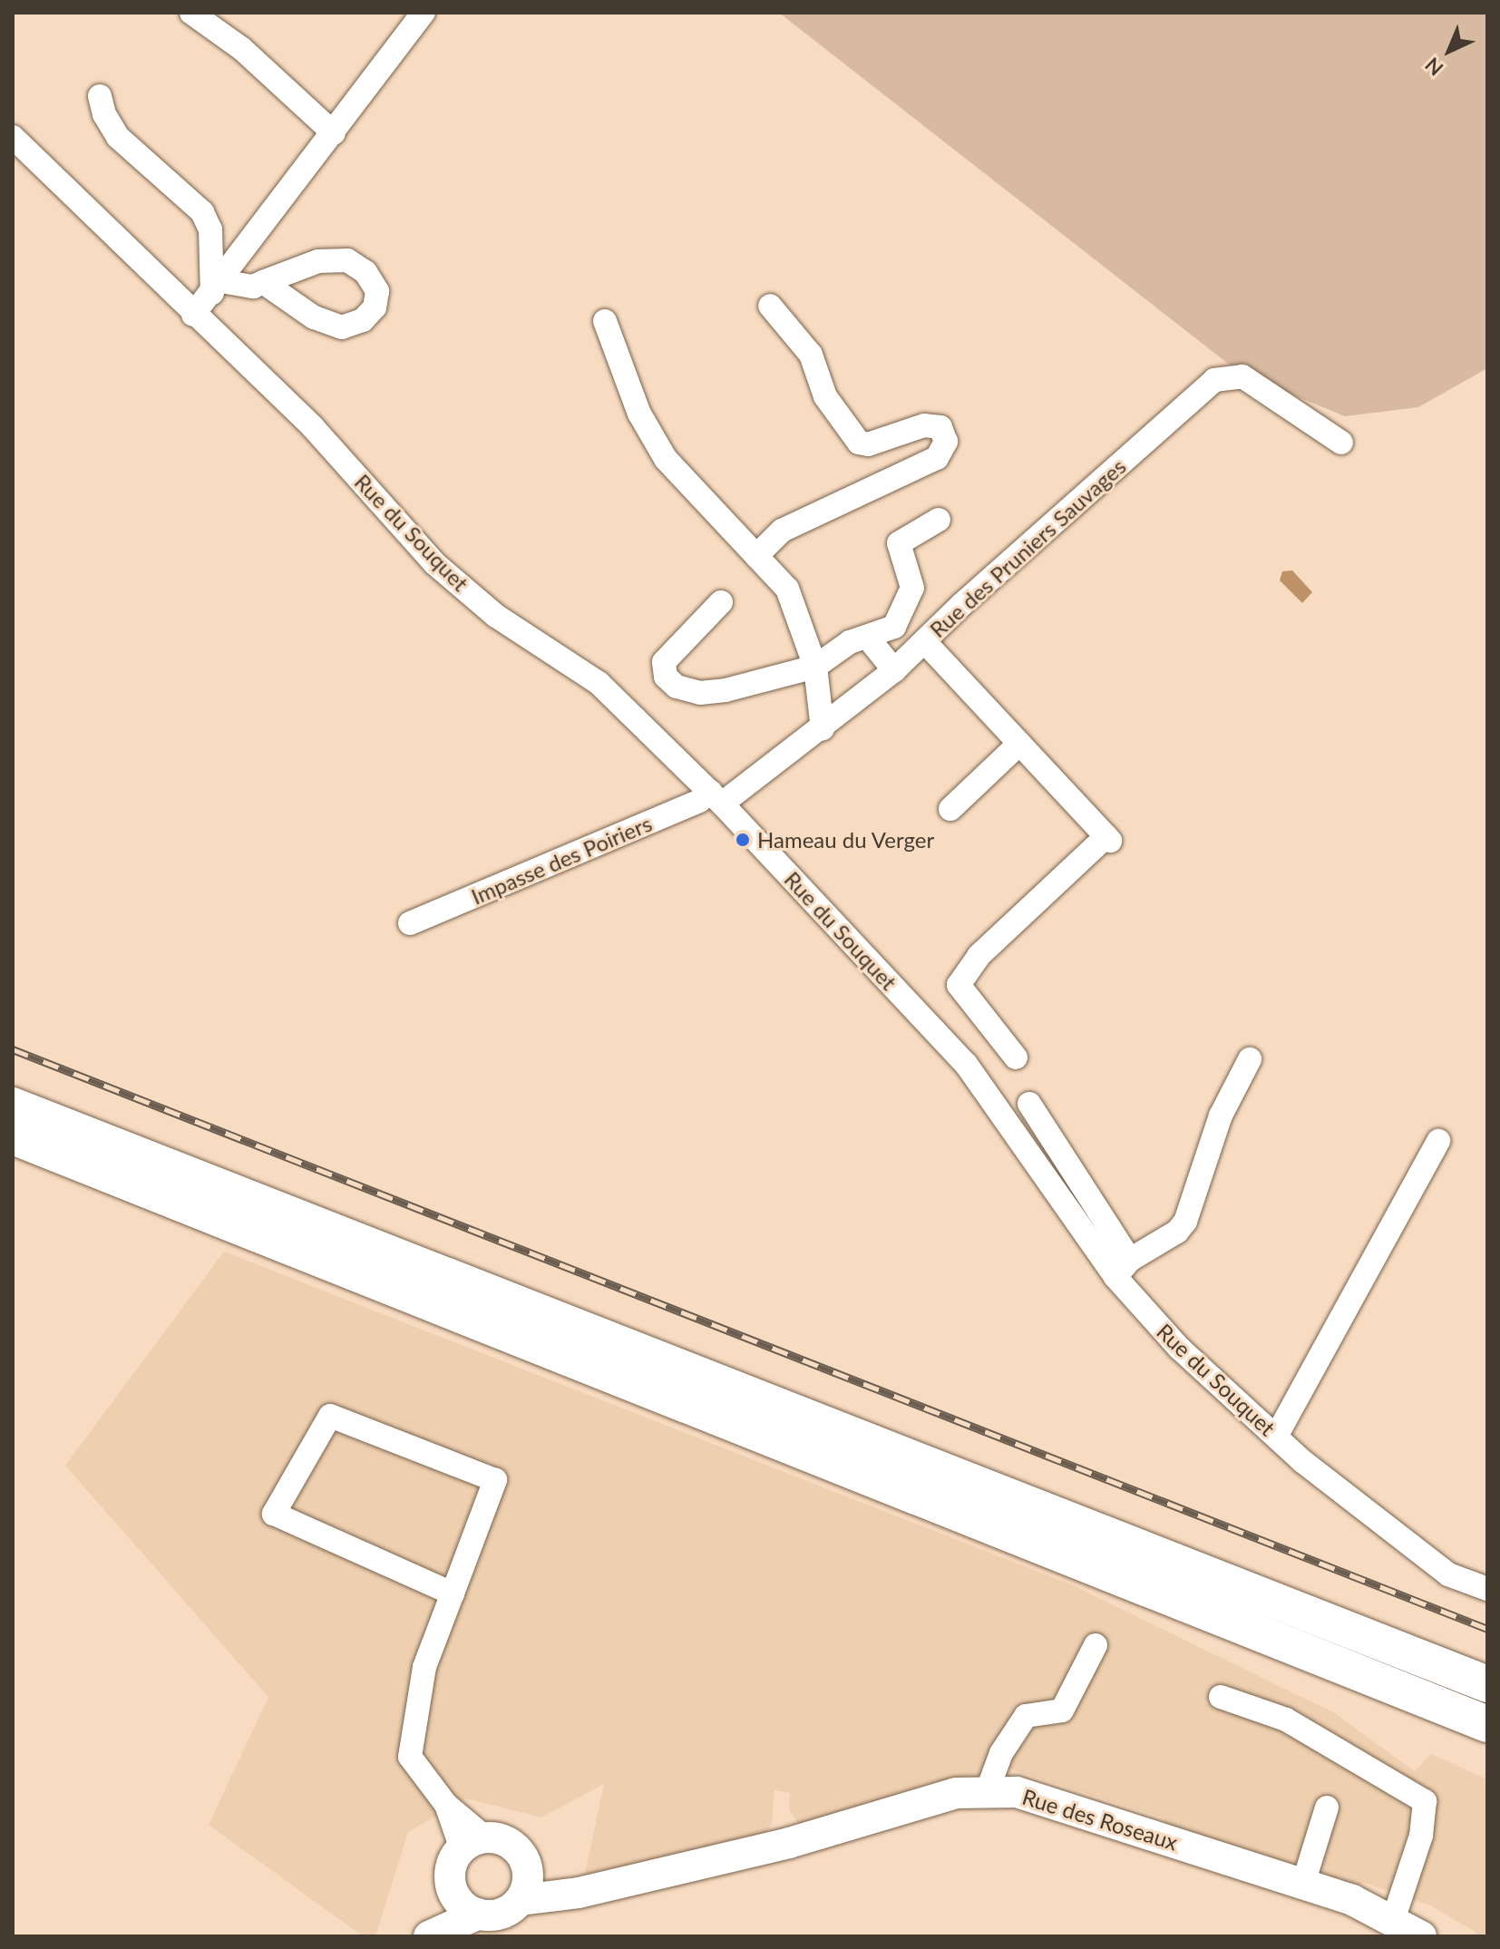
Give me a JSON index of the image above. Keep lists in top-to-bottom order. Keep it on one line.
{"streets":{"main road":["Rue des Roseaux"],"street":["Rue du Souquet","Rue des Pruniers Sauvages","Impasse des Poiriers"]},"crossings":[["Rue du Souquet","Rue des Pruniers Sauvages"],["Rue du Souquet","Impasse des Poiriers"],["Rue des Pruniers Sauvages","Impasse des Poiriers"]],"places":["Hameau du Verger"],"north":"bottom left"}
